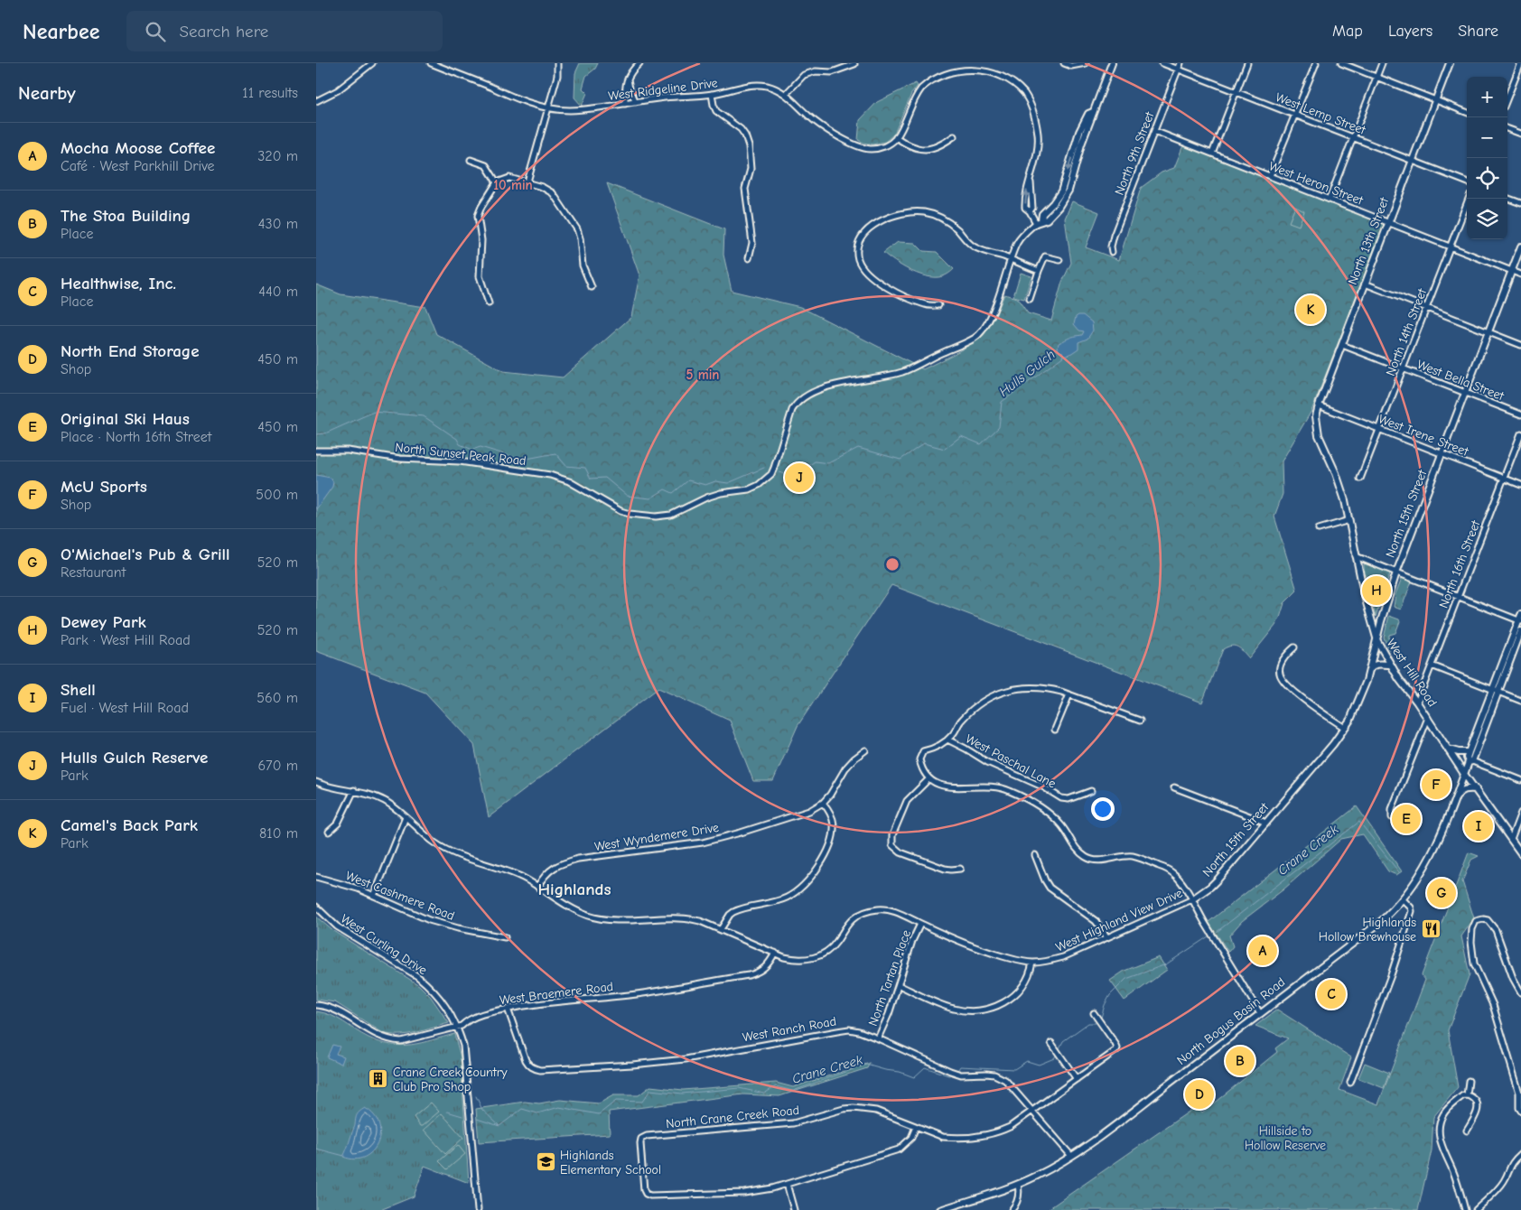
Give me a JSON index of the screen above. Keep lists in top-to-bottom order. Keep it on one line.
{"streets":{"street":["West Ridgeline Drive","West Lemp Street","North 9th Street","West Heron Street","North 13th Street","North 14th Street","West Bella Street","West Irene Street","North Sunset Peak Road","North 15th Street","North 16th Street","West Hill Road","West Paschal Lane","West Wyndemere Drive","West Cashmere Road","West Highland View Drive","West Curling Drive","North Tartan Place","West Braemere Road","North Bogus Basin Road","West Ranch Road","North Crane Creek Road"]},"crossings":[["West Lemp Street","North 9th Street"],["West Lemp Street","North 13th Street"],["North 9th Street","West Heron Street"],["West Heron Street","North 13th Street"],["West Heron Street","North 14th Street"],["West Heron Street","North 15th Street"],["North 13th Street","West Bella Street"],["North 13th Street","West Irene Street"],["North 13th Street","West Hill Road"],["North 14th Street","West Bella Street"],["North 14th Street","West Irene Street"],["West Bella Street","North 15th Street"],["West Irene Street","North 15th Street"],["West Irene Street","North 16th Street"],["North 15th Street","West Hill Road"],["North 15th Street","West Highland View Drive"],["North 16th Street","West Hill Road"],["West Hill Road","North Bogus Basin Road"],["West Wyndemere Drive","West Highland View Drive"],["West Highland View Drive","North Tartan Place"],["West Highland View Drive","West Braemere Road"],["West Curling Drive","West Braemere Road"],["North Tartan Place","West Ranch Road"],["West Braemere Road","West Ranch Road"],["North Bogus Basin Road","West Ranch Road"],["West Ranch Road","North Crane Creek Road"]],"districts":["Highlands"],"water":["Hulls Gulch","Crane Creek"],"parks":["Hillside to Hollow Reserve"],"places":{"restaurant":["Highlands Hollow Brewhouse"],"building":["Crane Creek Country Club Pro Shop"],"school or university":["Highlands Elementary School"]},"page":{"header":"Nearbee","search":"Search here","nav":["Map","Layers","Share"],"heading":["Nearby","11 results"],"map_buttons":["+","−"],"list":[{"mark":"A","name":"Mocha Moose Coffee","note":"Café · West Parkhill Drive","value":"320 m"},{"mark":"B","name":"The Stoa Building","note":"Place","value":"430 m"},{"mark":"C","name":"Healthwise, Inc.","note":"Place","value":"440 m"},{"mark":"D","name":"North End Storage","note":"Shop","value":"450 m"},{"mark":"E","name":"Original Ski Haus","note":"Place · North 16th Street","value":"450 m"},{"mark":"F","name":"McU Sports","note":"Shop","value":"500 m"},{"mark":"G","name":"O'Michael's Pub & Grill","note":"Restaurant","value":"520 m"},{"mark":"H","name":"Dewey Park","note":"Park · West Hill Road","value":"520 m"},{"mark":"I","name":"Shell","note":"Fuel · West Hill Road","value":"560 m"},{"mark":"J","name":"Hulls Gulch Reserve","note":"Park","value":"670 m"},{"mark":"K","name":"Camel's Back Park","note":"Park","value":"810 m"}],"pins":["K","J","H","F","E","I","G","A","C","B","D"]},"rings":["10 min","5 min"]}
